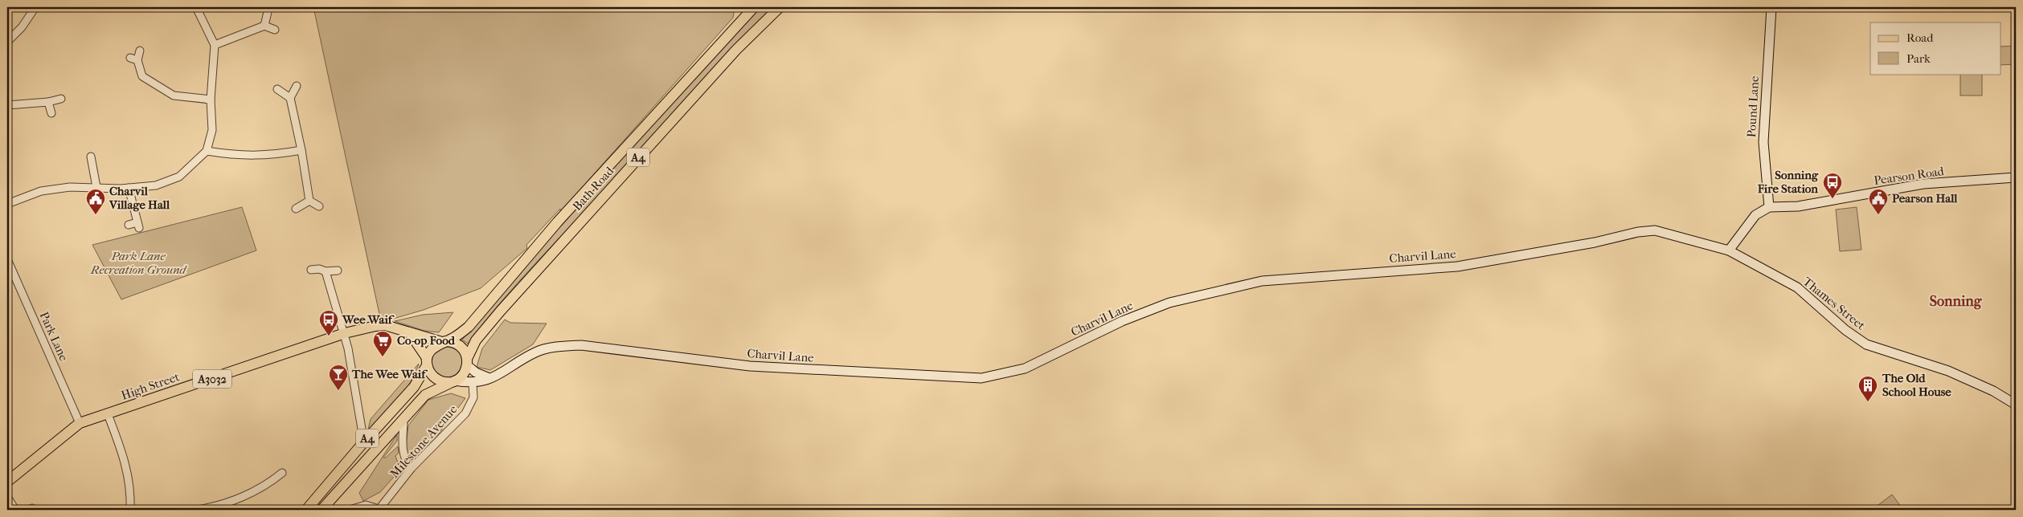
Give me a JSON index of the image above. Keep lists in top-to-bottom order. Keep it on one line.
{"streets":{"main road":["Pound Lane","A4","Pearson Road","Bath Road","Charvil Lane","Thames Street","A3032","High Street"],"street":["Park Lane","Milestone Avenue"]},"crossings":[["Pound Lane","Pearson Road"],["A4","Bath Road"],["A4","Charvil Lane"],["A4","High Street"],["Bath Road","Charvil Lane"],["Bath Road","High Street"],["Charvil Lane","Thames Street"],["Charvil Lane","High Street"],["Charvil Lane","Milestone Avenue"],["Park Lane","High Street"]],"districts":["Sonning"],"parks":["Park Lane Recreation Ground"],"places":{"bus stop":["Sonning Fire Station","Wee Waif"],"public building":["Charvil Village Hall","Pearson Hall"],"supermarket":["Co-op Food"],"bar":["The Wee Waif"],"building":["The Old School House"]},"legend":["Road","Park"]}
